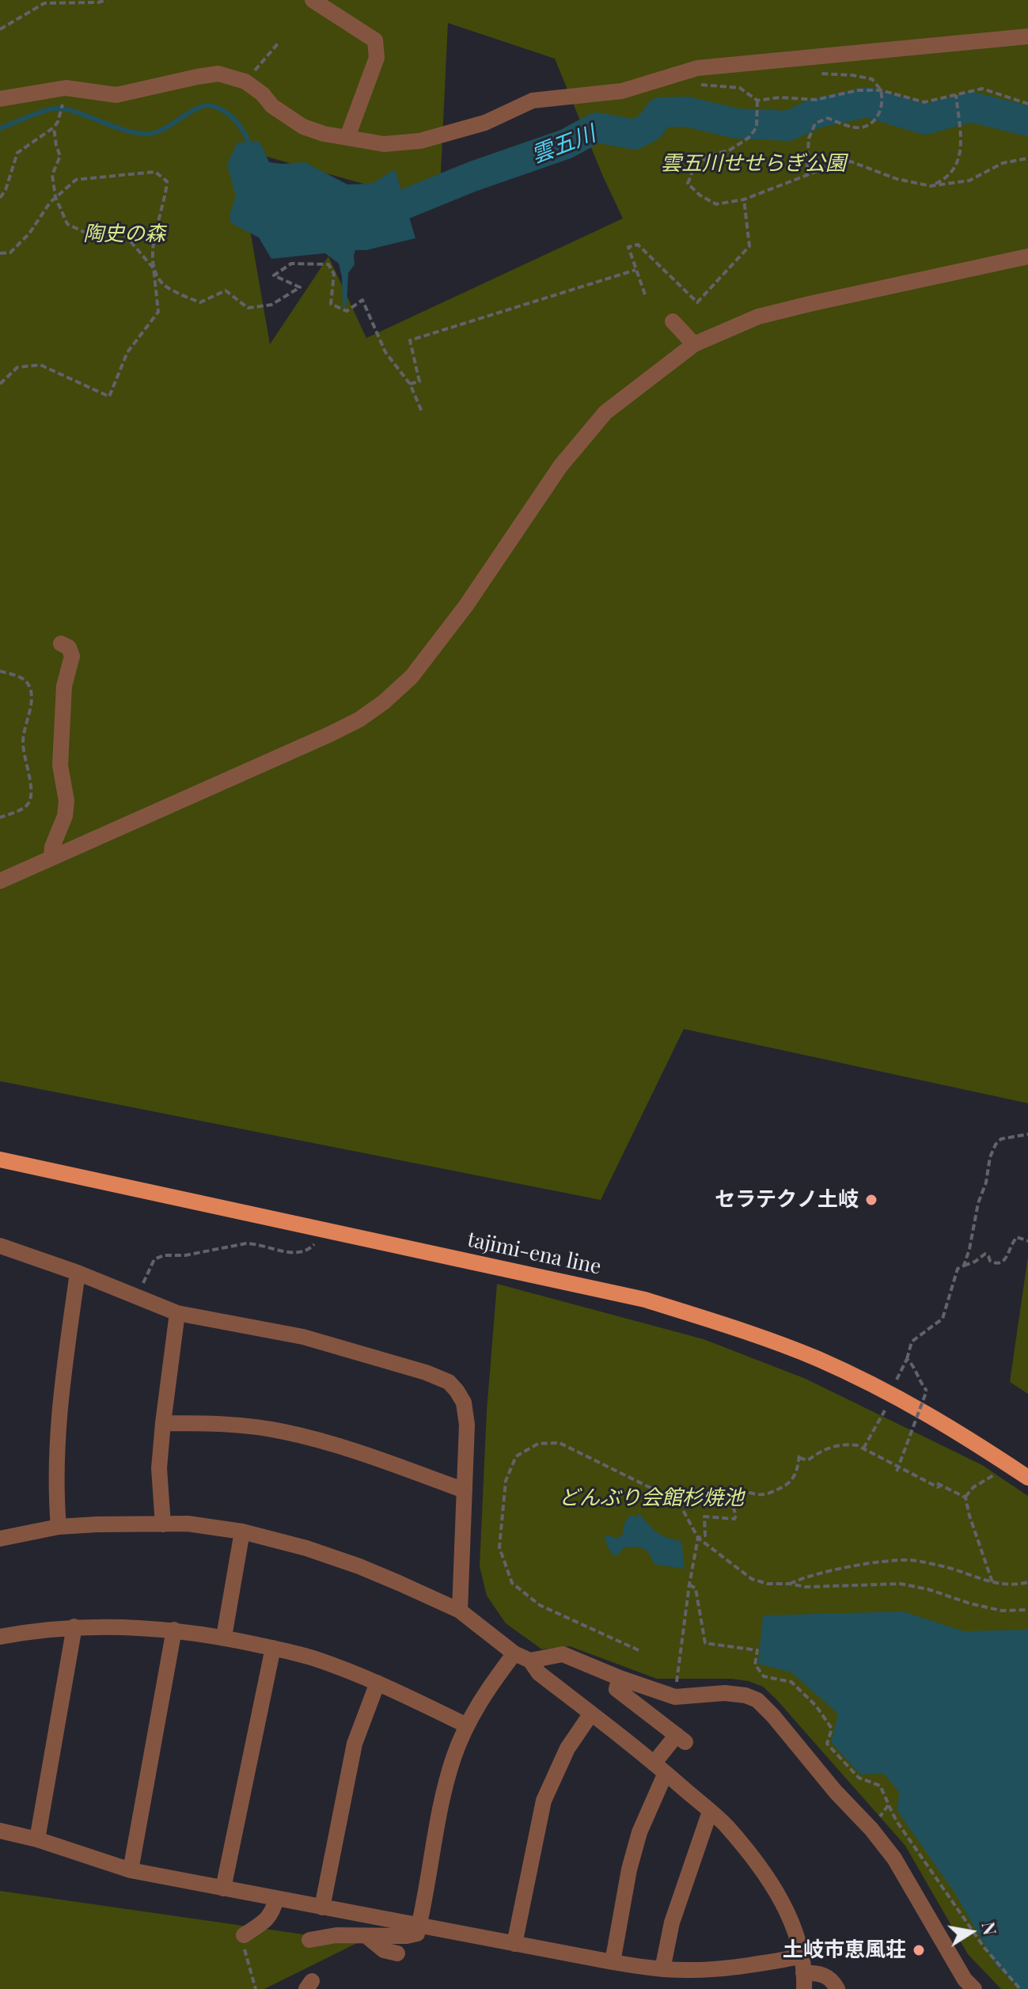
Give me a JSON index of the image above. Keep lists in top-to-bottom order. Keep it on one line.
{"streets":{"main road":["tajimi-ena line"]},"water":["雲五川"],"parks":["雲五川せせらぎ公園","陶史の森","どんぶり会館杉焼池"],"places":["セラテクノ土岐","土岐市恵風荘"],"north":"right"}
